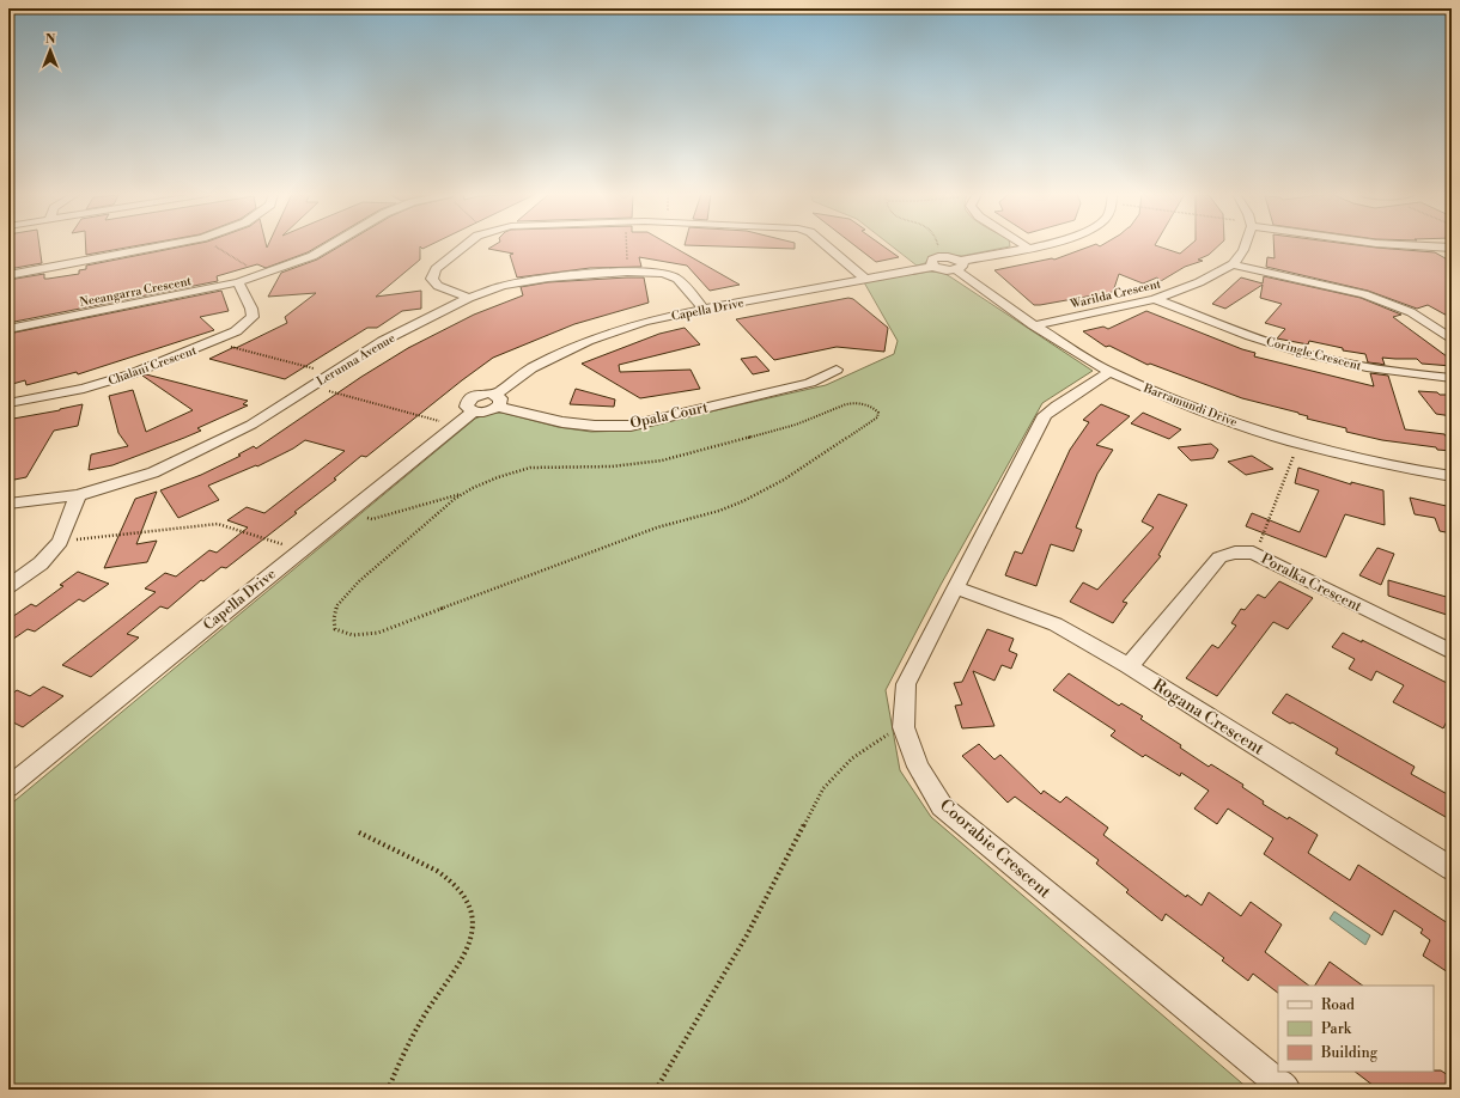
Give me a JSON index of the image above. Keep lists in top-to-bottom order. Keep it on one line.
{"streets":{"street":["Neeangarra Crescent","Warilda Crescent","Capella Drive","Coringle Crescent","Lerunna Avenue","Chalani Crescent","Barramundi Drive","Opala Court","Poralka Crescent","Rogana Crescent","Coorabie Crescent"]},"crossings":[["Neeangarra Crescent","Chalani Crescent"],["Warilda Crescent","Coringle Crescent"],["Warilda Crescent","Barramundi Drive"],["Capella Drive","Lerunna Avenue"],["Capella Drive","Barramundi Drive"],["Capella Drive","Opala Court"],["Barramundi Drive","Coorabie Crescent"],["Poralka Crescent","Rogana Crescent"],["Rogana Crescent","Coorabie Crescent"]],"legend":["Road","Park","Building"],"north":"top"}
